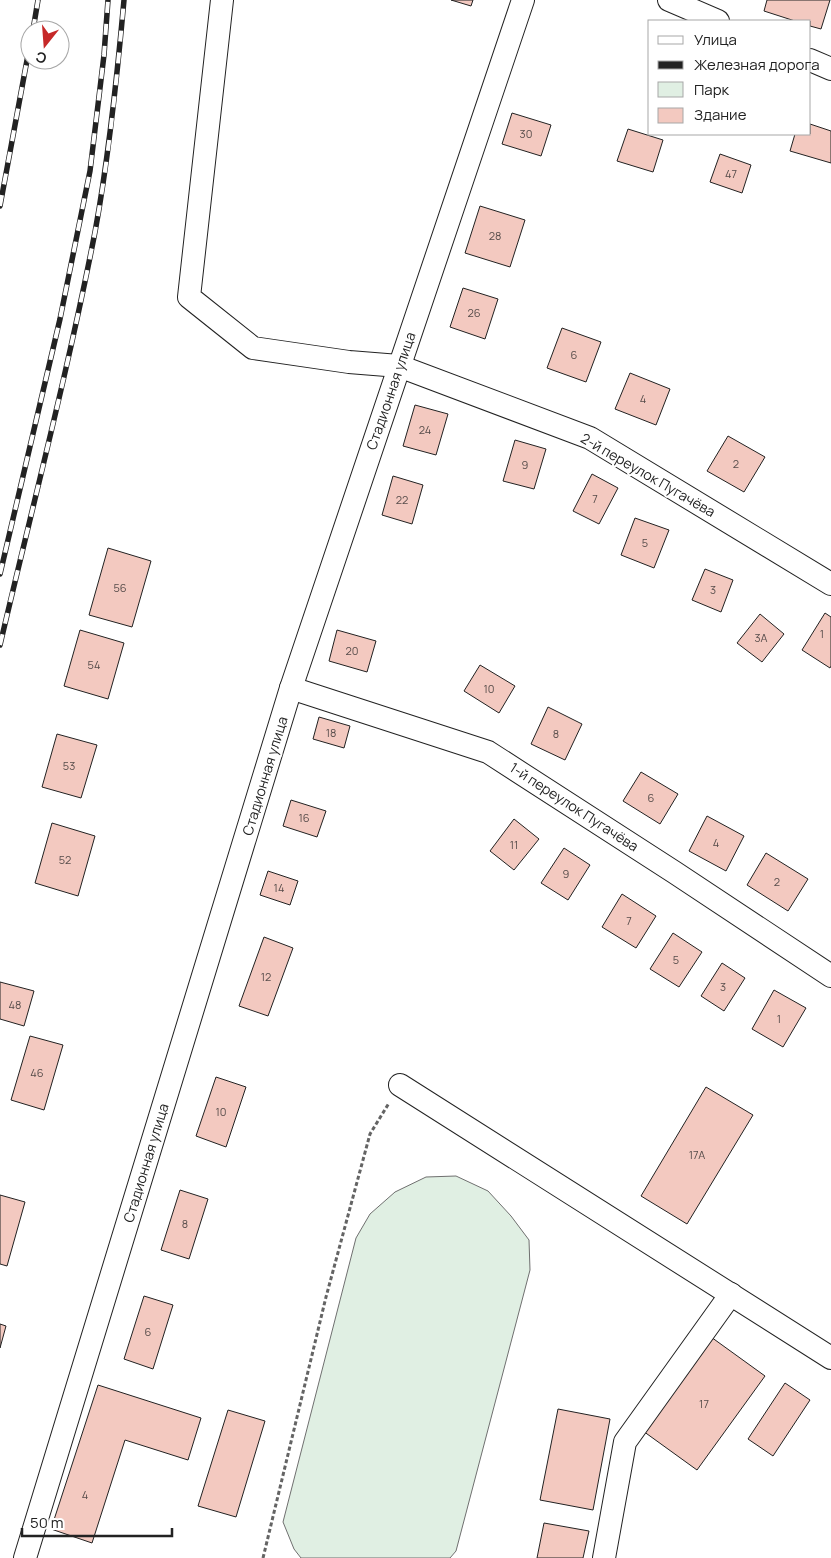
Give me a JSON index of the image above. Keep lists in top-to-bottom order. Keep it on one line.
{"streets":{"street":["Стадионная улица","2-й переулок Пугачёва","1-й переулок Пугачёва"]},"crossings":[["Стадионная улица","2-й переулок Пугачёва"],["Стадионная улица","1-й переулок Пугачёва"]],"house_numbers":["30","47","28","26","6","4","24","2","9","7","22","5","56","3","1","3А","20","54","10","18","8","53","6","16","4","11","52","9","2","14","7","5","12","3","48","1","46","10","17А","8","6","17","4"],"legend":["Улица","Железная дорога","Парк","Здание"],"scale_bar":"50 m","north":"bottom"}
